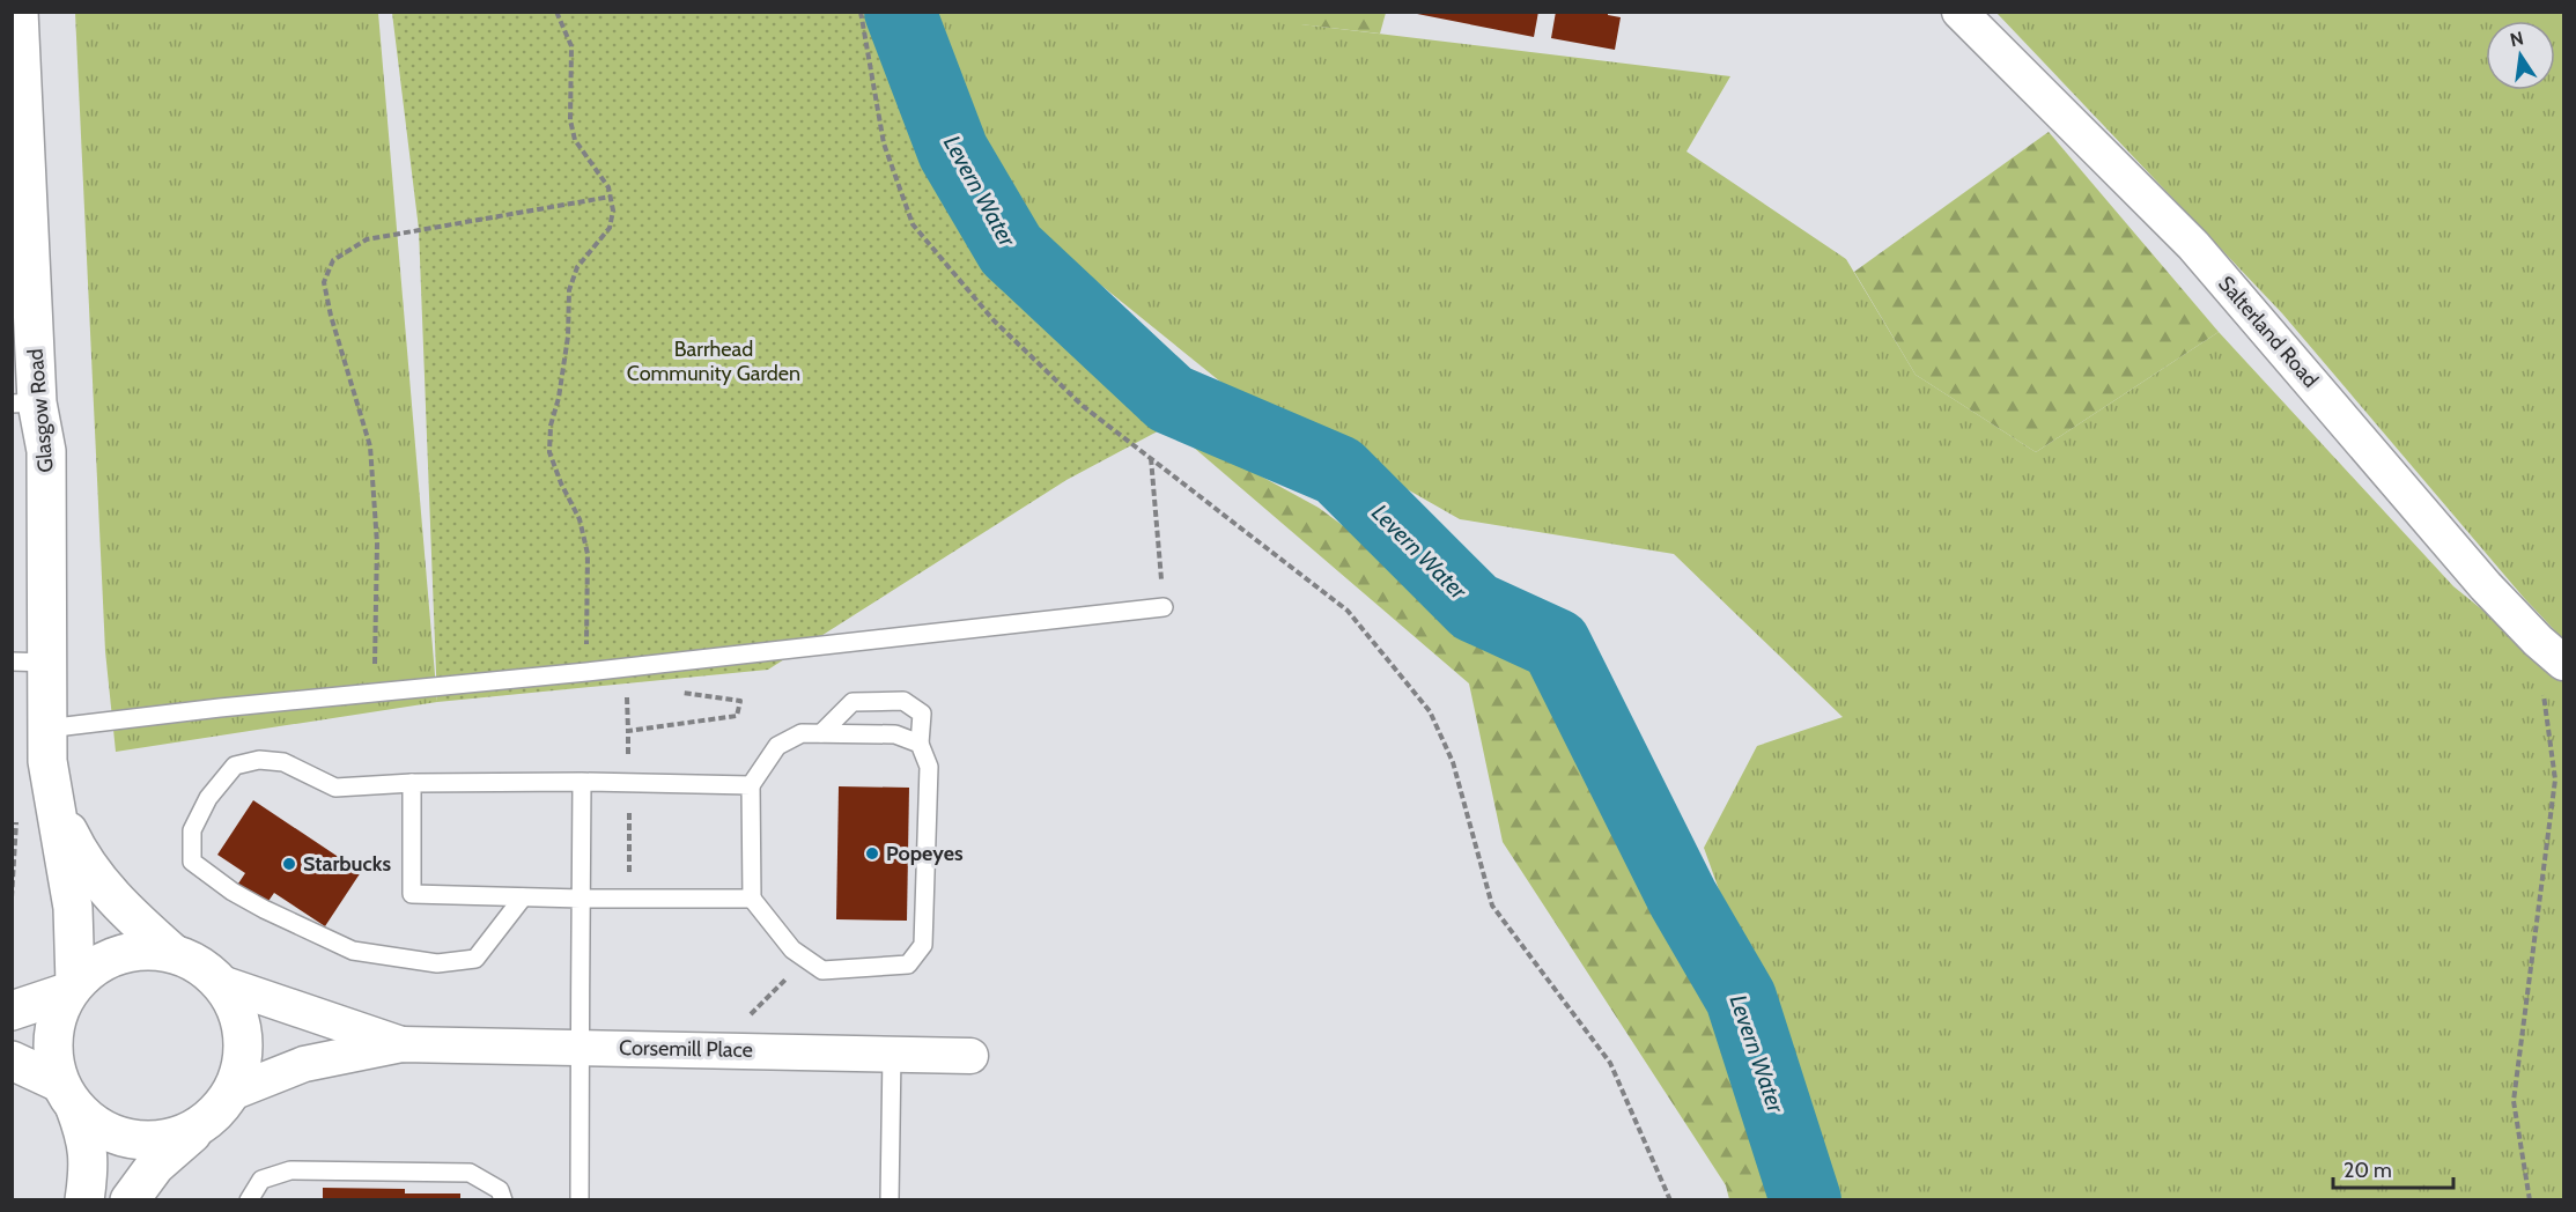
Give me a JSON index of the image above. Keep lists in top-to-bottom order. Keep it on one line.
{"streets":{"main road":["Glasgow Road"],"street":["Salterland Road","Corsemill Place"]},"crossings":[["Glasgow Road","Corsemill Place"]],"water":["Levern Water"],"parks":["Barrhead Community Garden"],"places":["Popeyes","Starbucks"],"scale_bar":"20 m","north":"top"}
